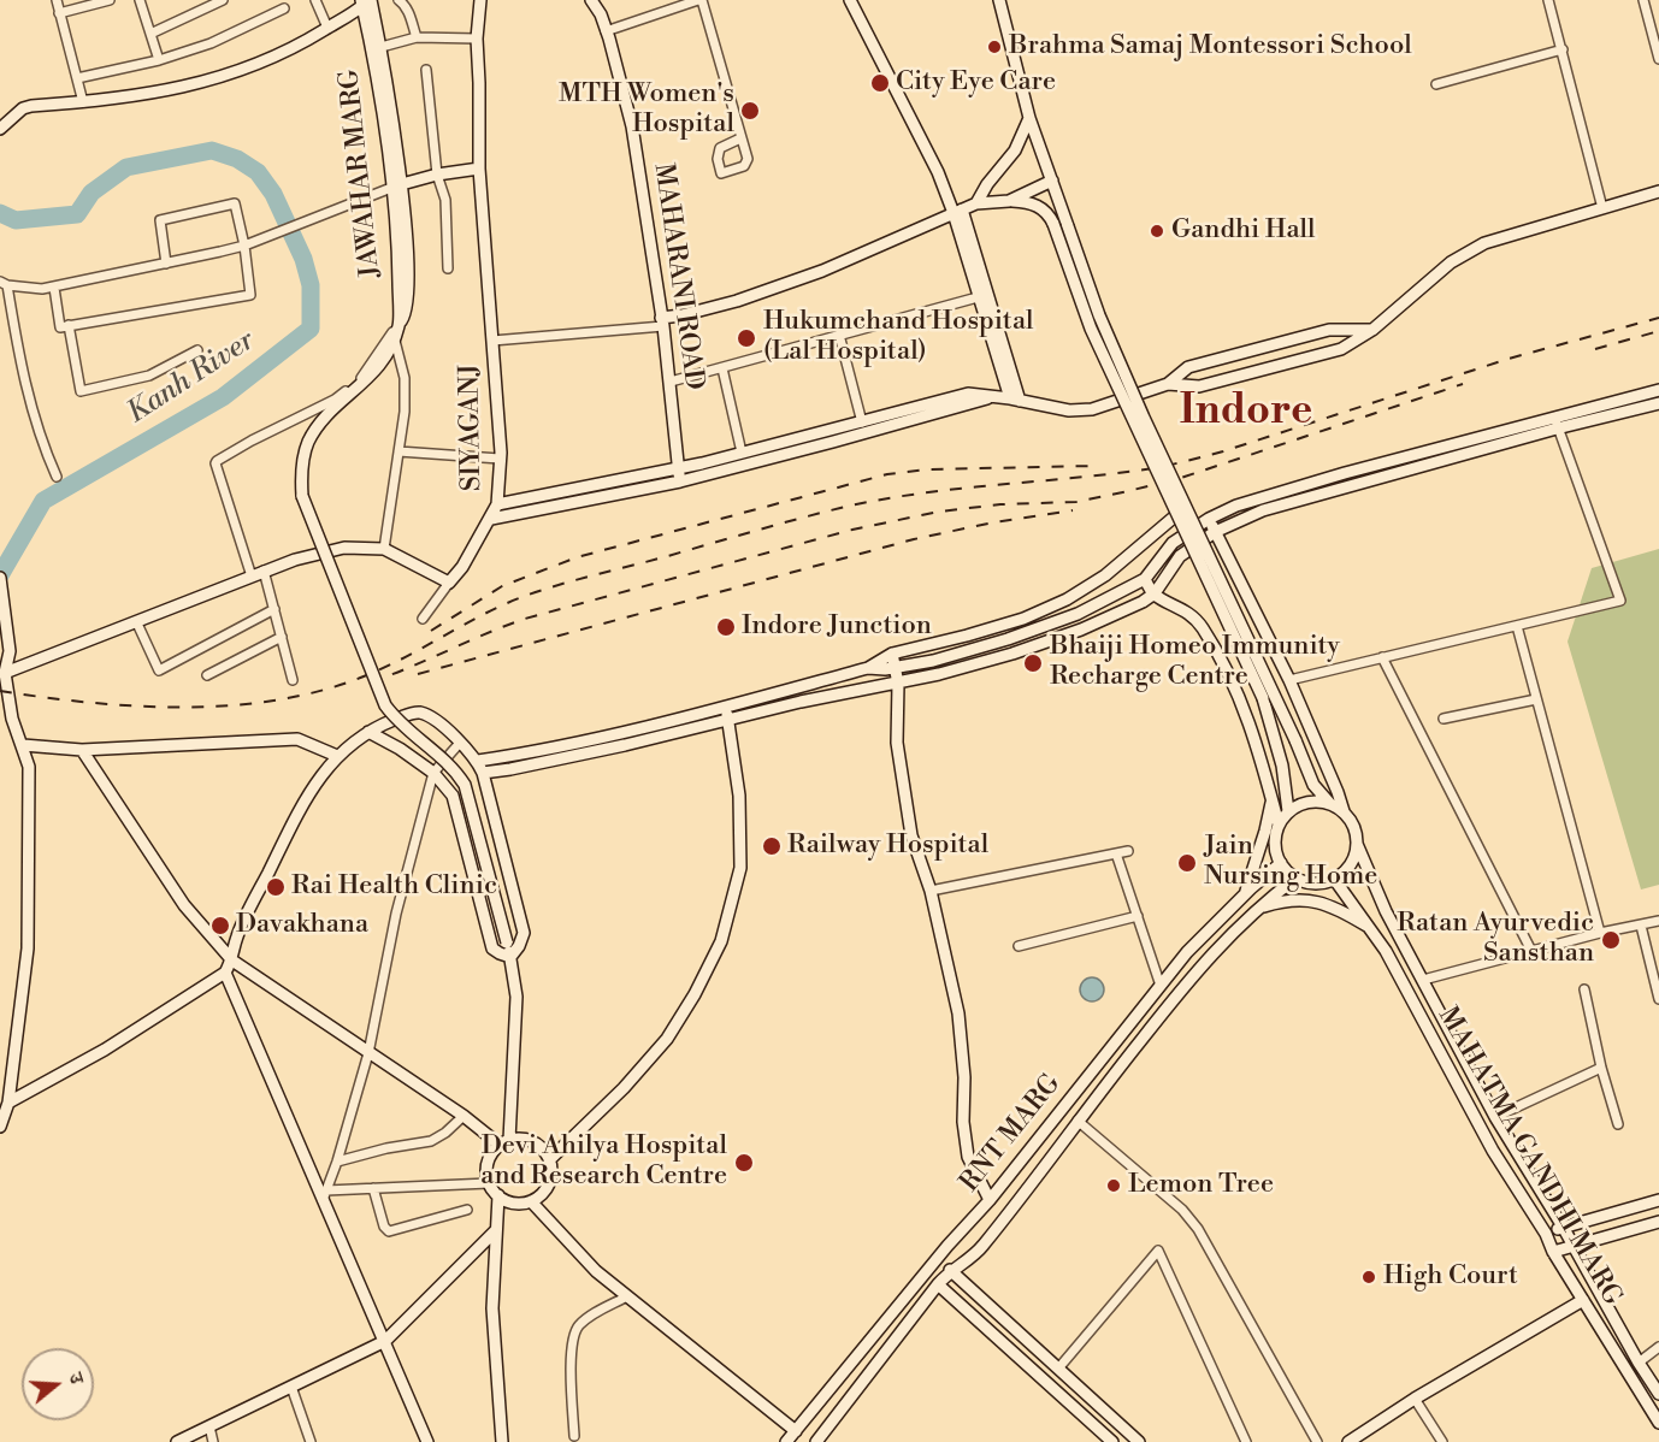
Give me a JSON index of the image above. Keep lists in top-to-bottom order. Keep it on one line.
{"streets":{"street":["JAWAHAR MARG","MAHARANI ROAD","SIYAGANJ","RNT MARG","MAHATMA GANDHI MARG"]},"crossings":[["RNT MARG","MAHATMA GANDHI MARG"]],"districts":["Indore"],"water":["Kanh River"],"places":["Brahma Samaj Montessori School","City Eye Care","MTH Women's Hospital","Gandhi Hall","Hukumchand Hospital (Lal Hospital)","Indore Junction","Bhaiji Homeo Immunity Recharge Centre","Railway Hospital","Jain Nursing Home","Rai Health Clinic","Davakhana","Ratan Ayurvedic Sansthan","Devi Ahilya Hospital and Research Centre","Lemon Tree","High Court"],"north":"right"}
